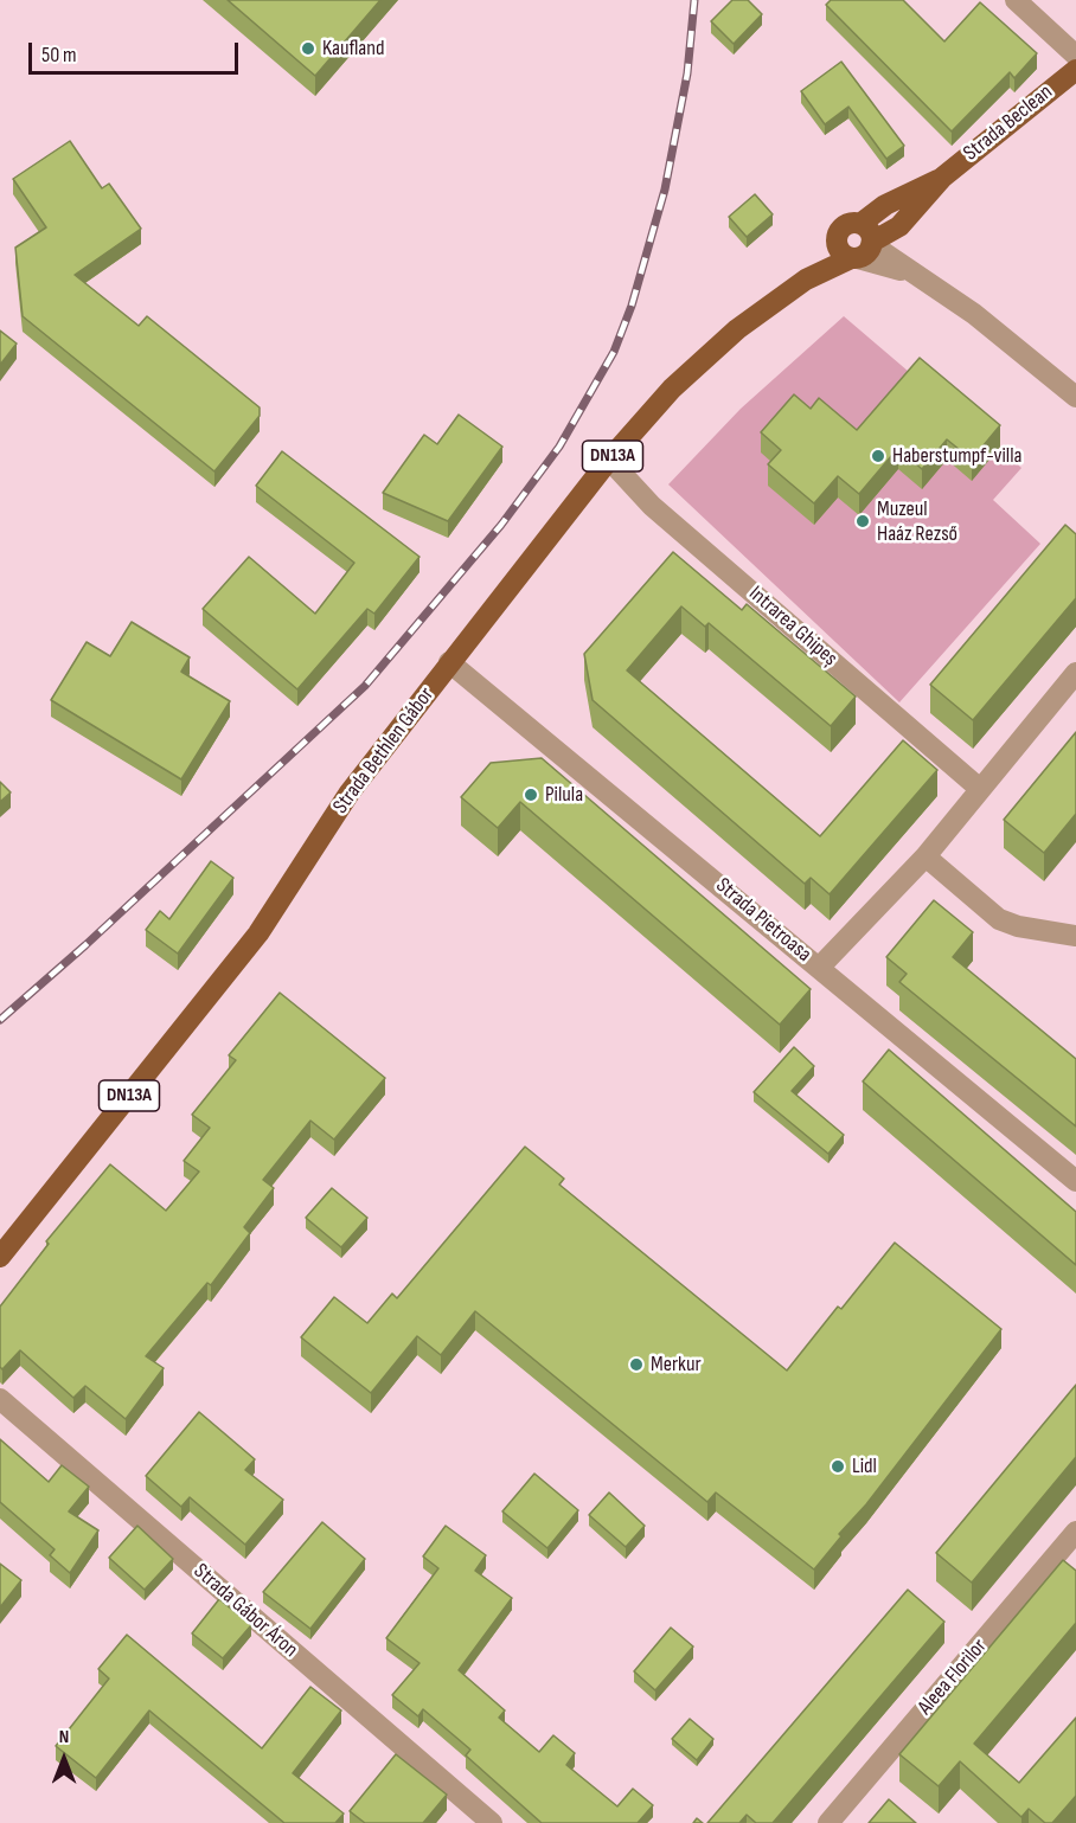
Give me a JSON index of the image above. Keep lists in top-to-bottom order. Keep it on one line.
{"streets":{"main road":["Strada Beclean","DN13A","Strada Bethlen Gábor"],"street":["Intrarea Ghipeș","Strada Pietroasa","Strada Gábor Áron","Aleea Florilor"]},"crossings":[["Strada Beclean","DN13A"],["DN13A","Strada Bethlen Gábor"],["Intrarea Ghipeș","Strada Bethlen Gábor"],["Strada Bethlen Gábor","Strada Pietroasa"]],"places":["Kaufland","Haberstumpf-villa","Muzeul Haáz Rezső","Pilula","Merkur","Lidl"],"scale_bar":"50 m","north":"top"}
